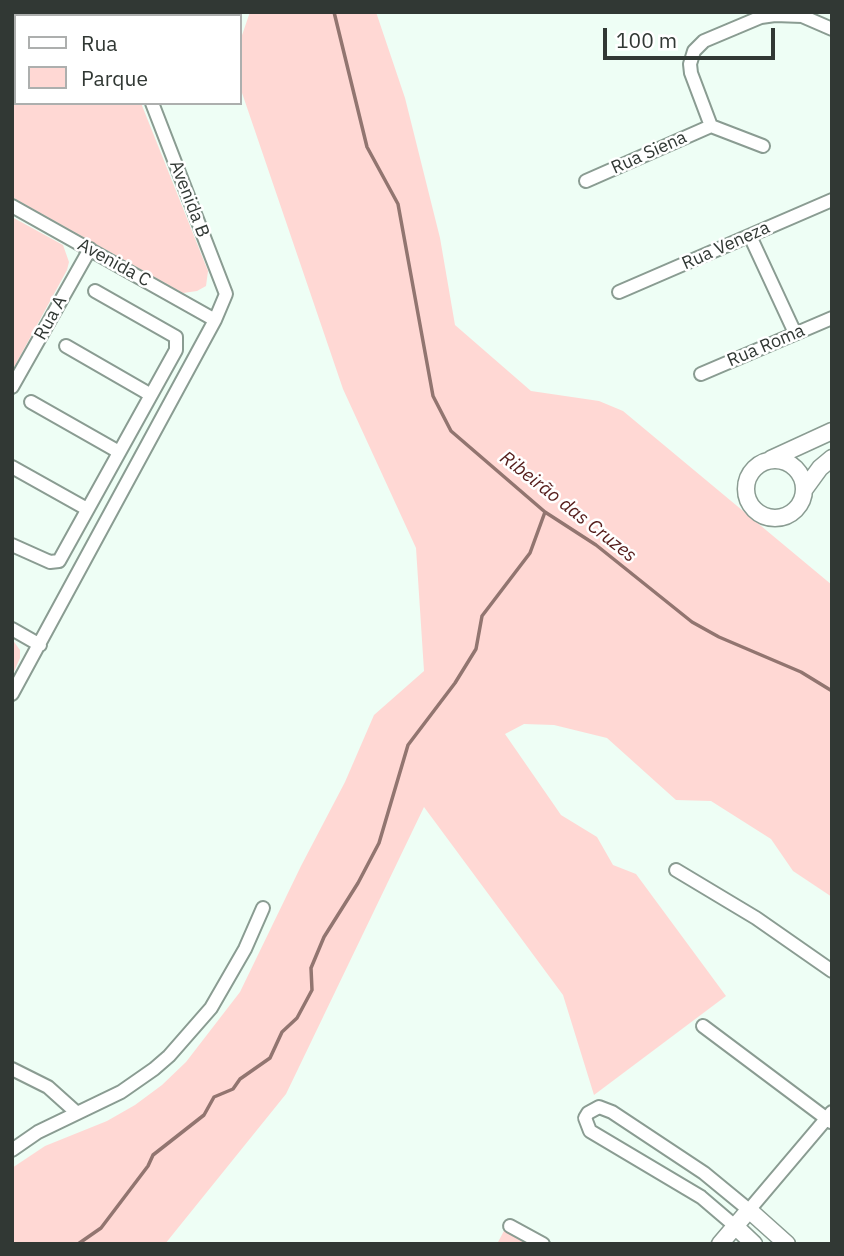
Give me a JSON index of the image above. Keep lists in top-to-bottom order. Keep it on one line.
{"streets":{"street":["Rua Siena","Avenida B","Rua Veneza","Avenida C","Rua A","Rua Roma"]},"crossings":[["Avenida B","Avenida C"],["Avenida C","Rua A"]],"water":["Ribeirão das Cruzes"],"legend":["Rua","Parque"],"scale_bar":"100 m"}
